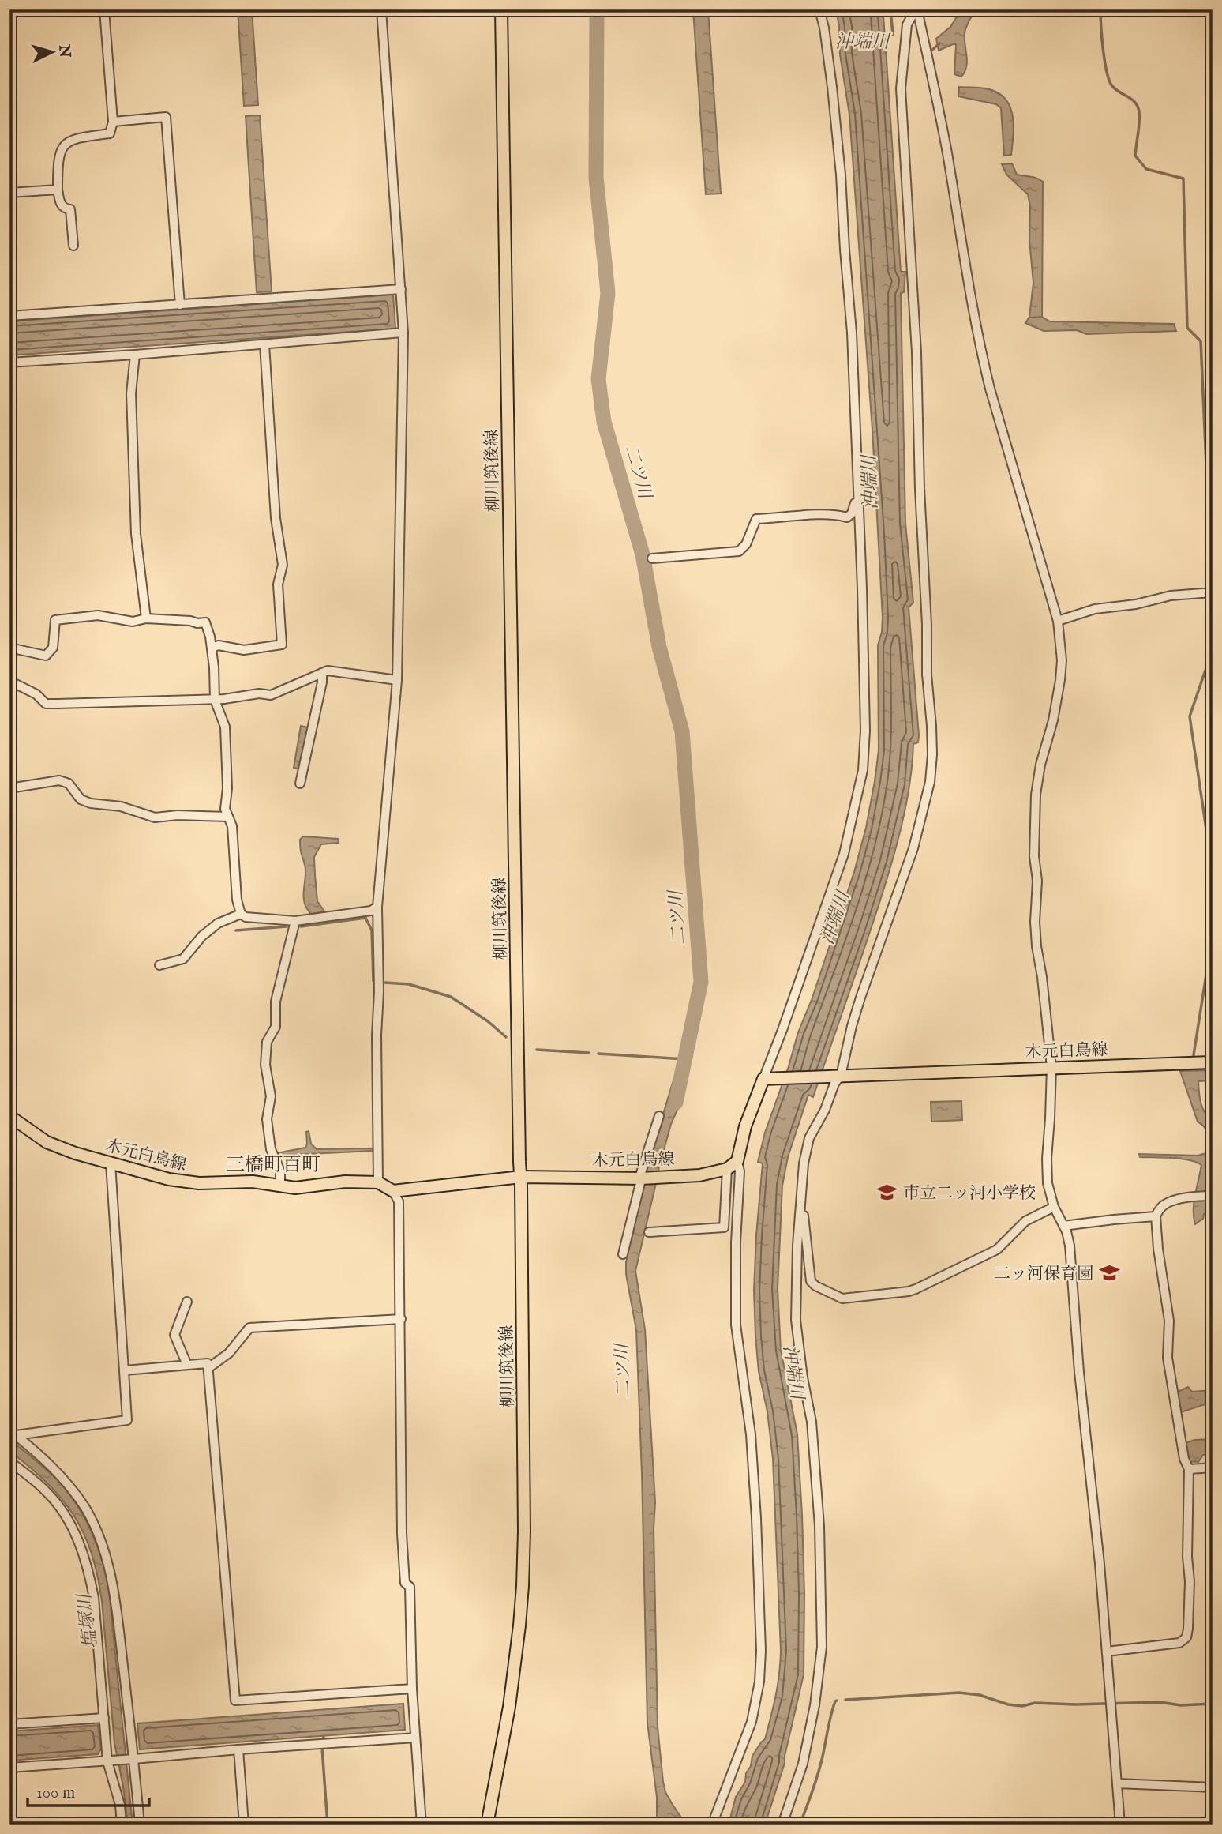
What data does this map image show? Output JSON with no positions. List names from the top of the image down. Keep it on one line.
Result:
{"streets":{"main road":["柳川筑後線","木元白鳥線"]},"crossings":[["柳川筑後線","木元白鳥線"]],"districts":["三橋町百町"],"water":["沖端川","二ツ川","塩塚川"],"places":{"school or university":["市立二ッ河小学校","二ッ河保育園"]},"scale_bar":"100 m","north":"right"}
